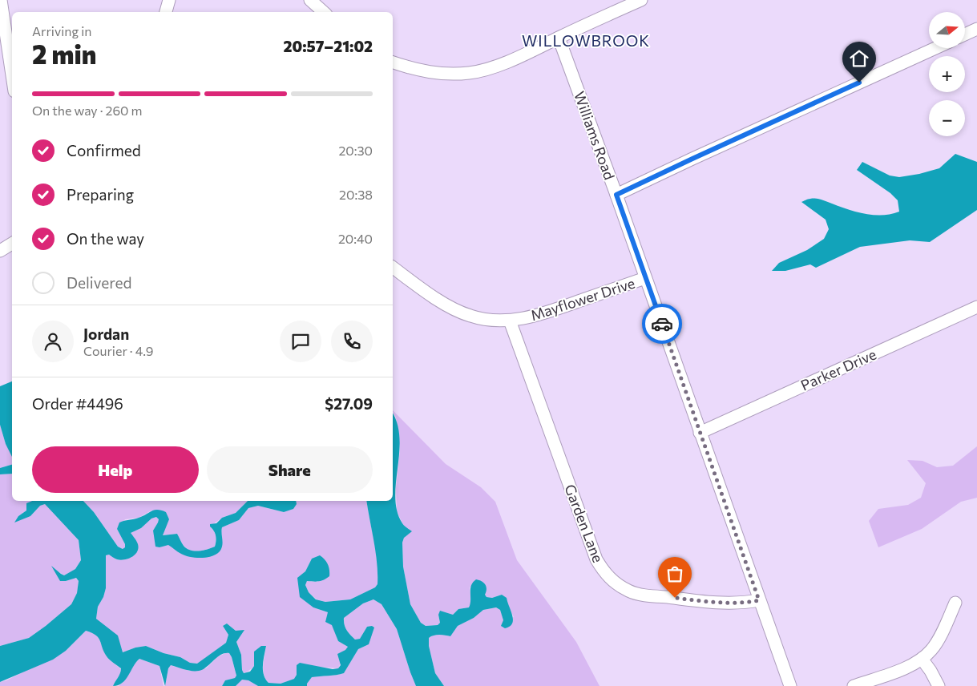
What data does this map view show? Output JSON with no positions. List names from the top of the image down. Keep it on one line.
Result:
{"streets":{"street":["Williams Road","Mayflower Drive","Parker Drive","Garden Lane"]},"crossings":[["Williams Road","Mayflower Drive"],["Williams Road","Parker Drive"],["Williams Road","Garden Lane"],["Mayflower Drive","Garden Lane"]],"districts":["WILLOWBROOK"],"north":"right","page":{"map_buttons":["+","−"],"heading":["2 min","Arriving in","20:57–21:02"],"panel":["Jordan","Courier · 4.9","Order #4496","$27.09"],"bar":"On the way · 260 m","list":[["Confirmed","20:30"],["Preparing","20:38"],["On the way","20:40"],"Delivered"],"buttons":["Help","Share"]}}
